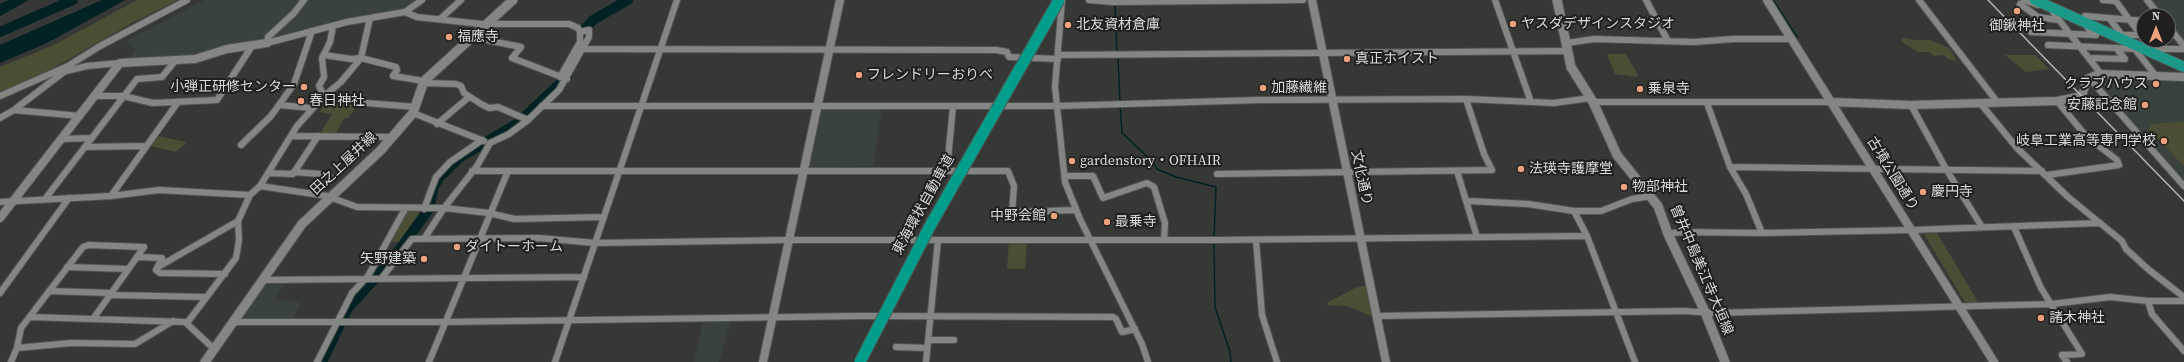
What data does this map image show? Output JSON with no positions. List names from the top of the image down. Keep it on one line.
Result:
{"streets":{"highway":["東海環状自動車道"],"main road":["田之上屋井線","曽井中島美江寺大垣線"],"street":["古墳公園通り","文化通り"]},"places":["御鍬神社","ヤスダデザインスタジオ","北友資材倉庫","福應寺","真正ホイスト","フレンドリーおりべ","クラブハウス","小弾正研修センター","加藤繊維","乗泉寺","春日神社","安藤記念館","岐阜工業高等専門学校","gardenstory・OFHAIR","法瑛寺護摩堂","物部神社","慶円寺","中野会館","最乗寺","ダイトーホーム","矢野建築","諸木神社"],"north":"top"}
